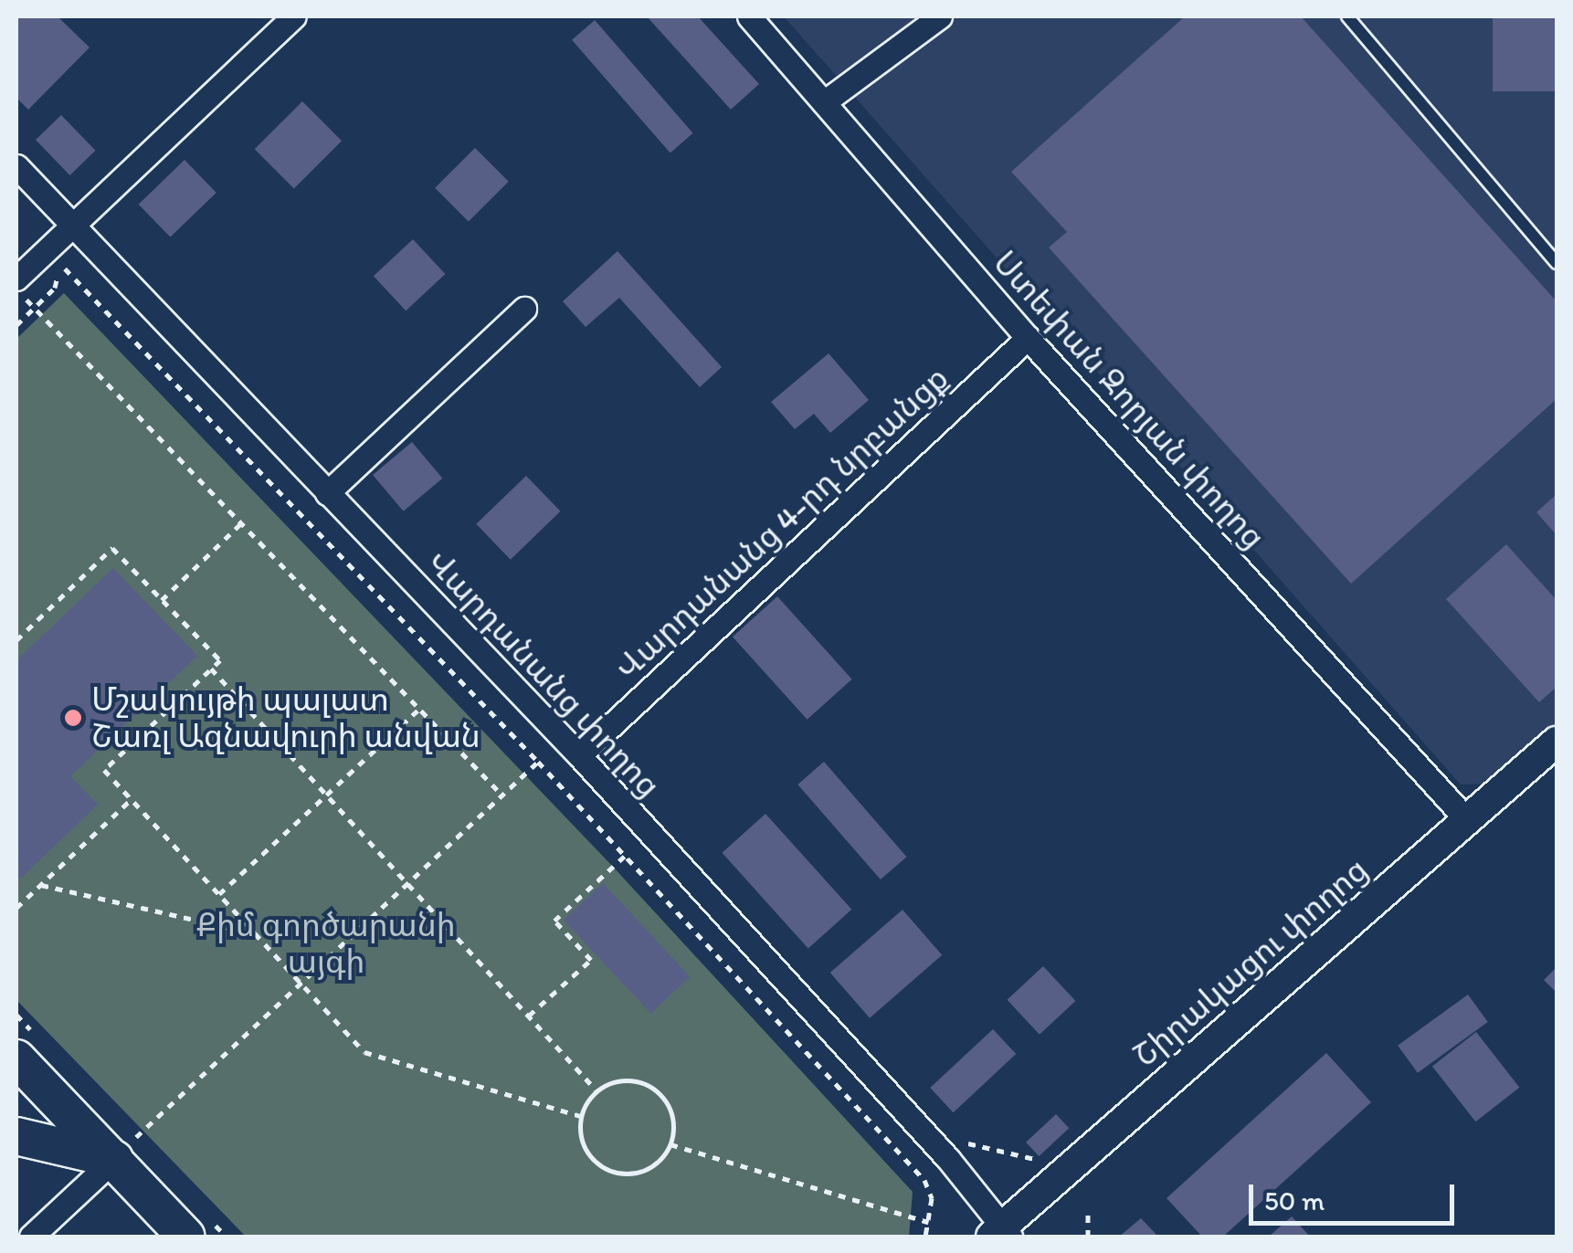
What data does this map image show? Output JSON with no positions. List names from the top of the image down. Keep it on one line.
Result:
{"streets":{"street":["Ստեփան Զորյան փողոց","Վարդանանց 4-րդ նրբանցք","Վարդանանց փողոց","Շիրակացու փողոց"]},"crossings":[["Ստեփան Զորյան փողոց","Վարդանանց 4-րդ նրբանցք"],["Ստեփան Զորյան փողոց","Շիրակացու փողոց"],["Վարդանանց 4-րդ նրբանցք","Վարդանանց փողոց"],["Վարդանանց փողոց","Շիրակացու փողոց"]],"parks":["Քիմ գործարանի այգի"],"places":["Մշակույթի պալատ Շառլ Ազնավուրի անվան"],"scale_bar":"50 m"}
